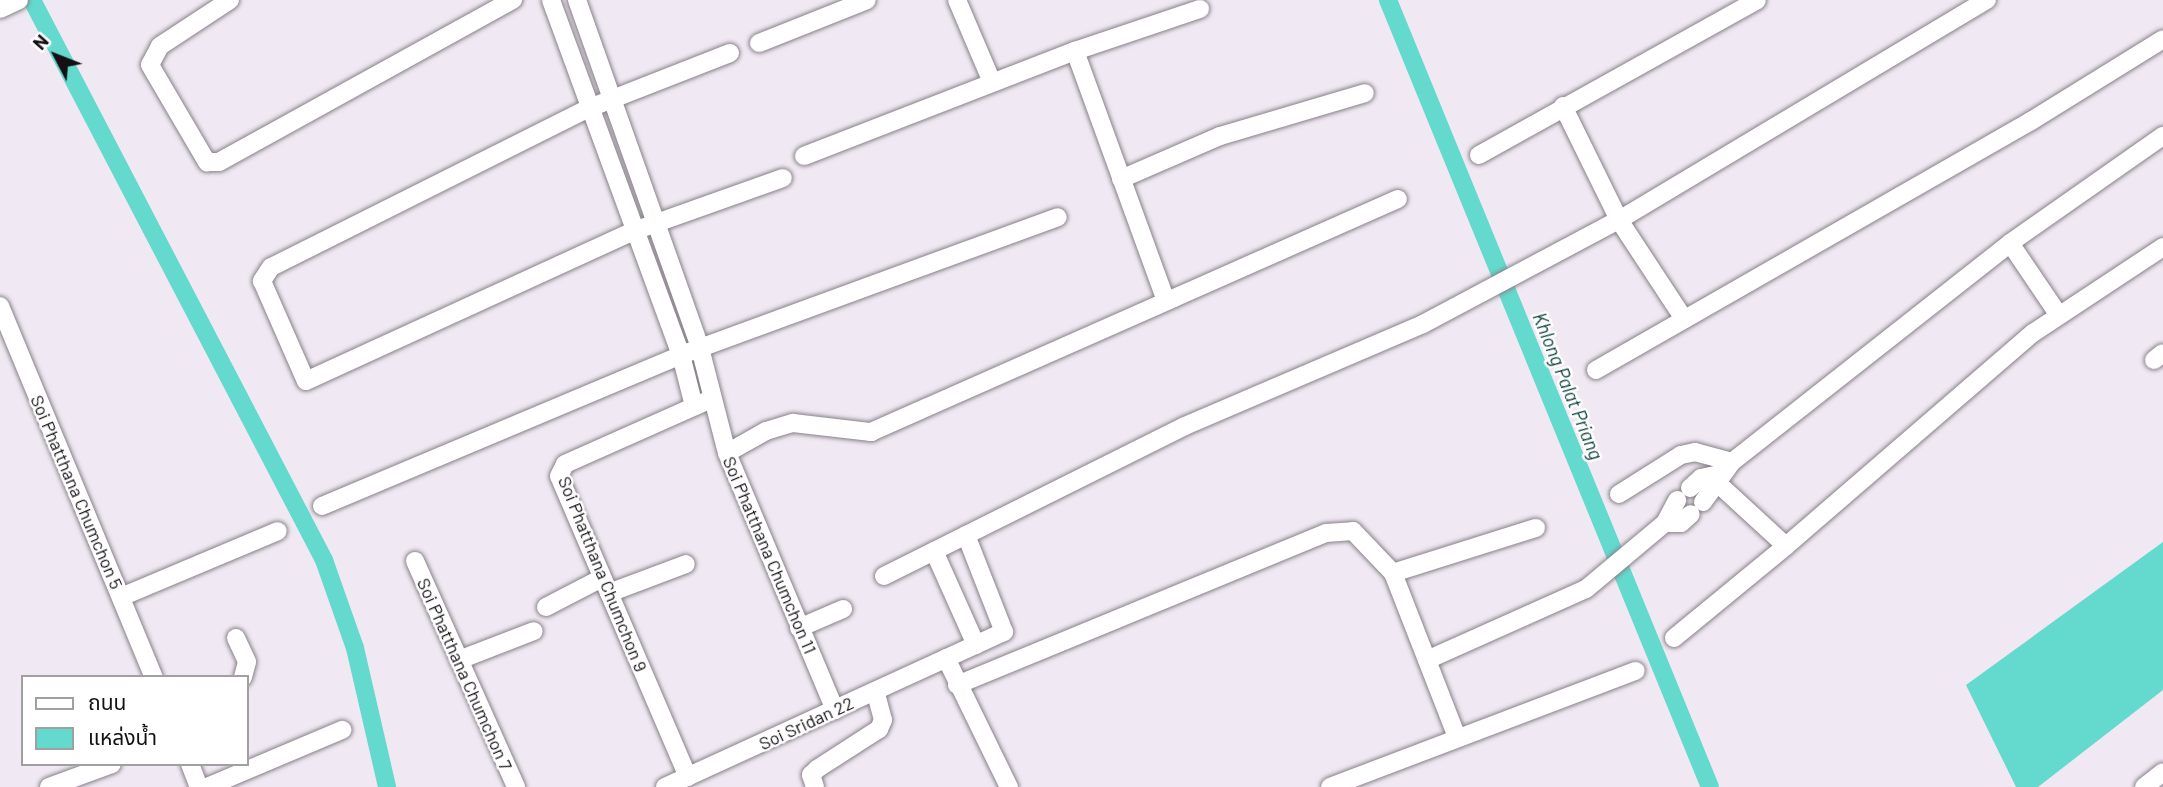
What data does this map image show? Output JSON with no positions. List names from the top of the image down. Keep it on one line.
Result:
{"streets":{"street":["Soi Phatthana Chumchon 5","Soi Phatthana Chumchon 11","Soi Phatthana Chumchon 9","Soi Phatthana Chumchon 7","Soi Sridan 22"]},"crossings":[["Soi Phatthana Chumchon 11","Soi Phatthana Chumchon 9"],["Soi Phatthana Chumchon 11","Soi Sridan 22"],["Soi Phatthana Chumchon 9","Soi Sridan 22"]],"water":["Khlong Palat Priang"],"legend":["ถนน","แหล่งน้ำ"],"north":"top left"}
